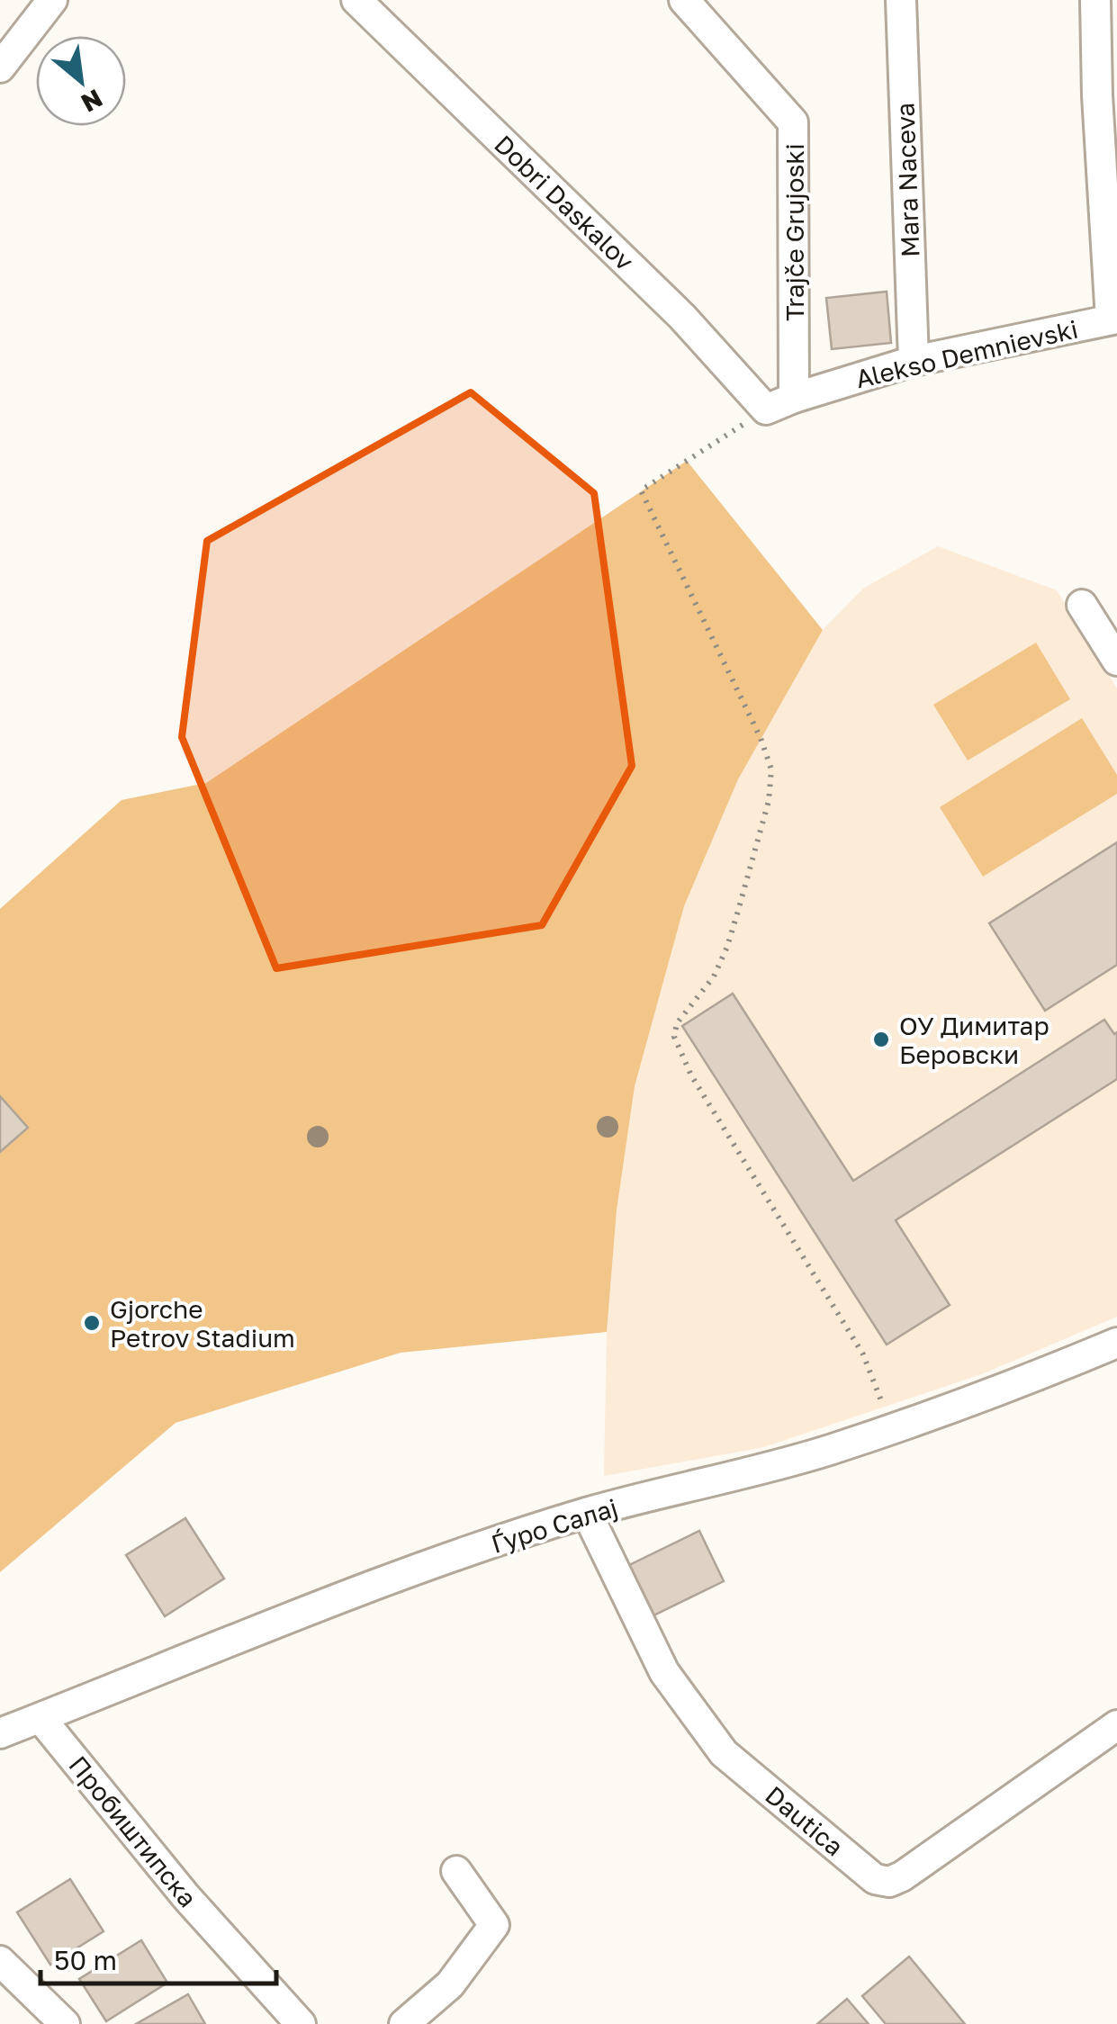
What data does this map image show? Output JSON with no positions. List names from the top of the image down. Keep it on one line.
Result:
{"streets":{"street":["Mara Naceva","Dobri Daskalov","Trajče Grujoski","Alekso Demnievski","Ѓуро Салај","Dautica","Пробиштипска"]},"crossings":[["Mara Naceva","Alekso Demnievski"],["Dobri Daskalov","Alekso Demnievski"],["Trajče Grujoski","Alekso Demnievski"],["Ѓуро Салај","Dautica"],["Ѓуро Салај","Пробиштипска"]],"places":["ОУ Димитар Беровски","Gjorche Petrov Stadium"],"scale_bar":"50 m","north":"bottom right"}
